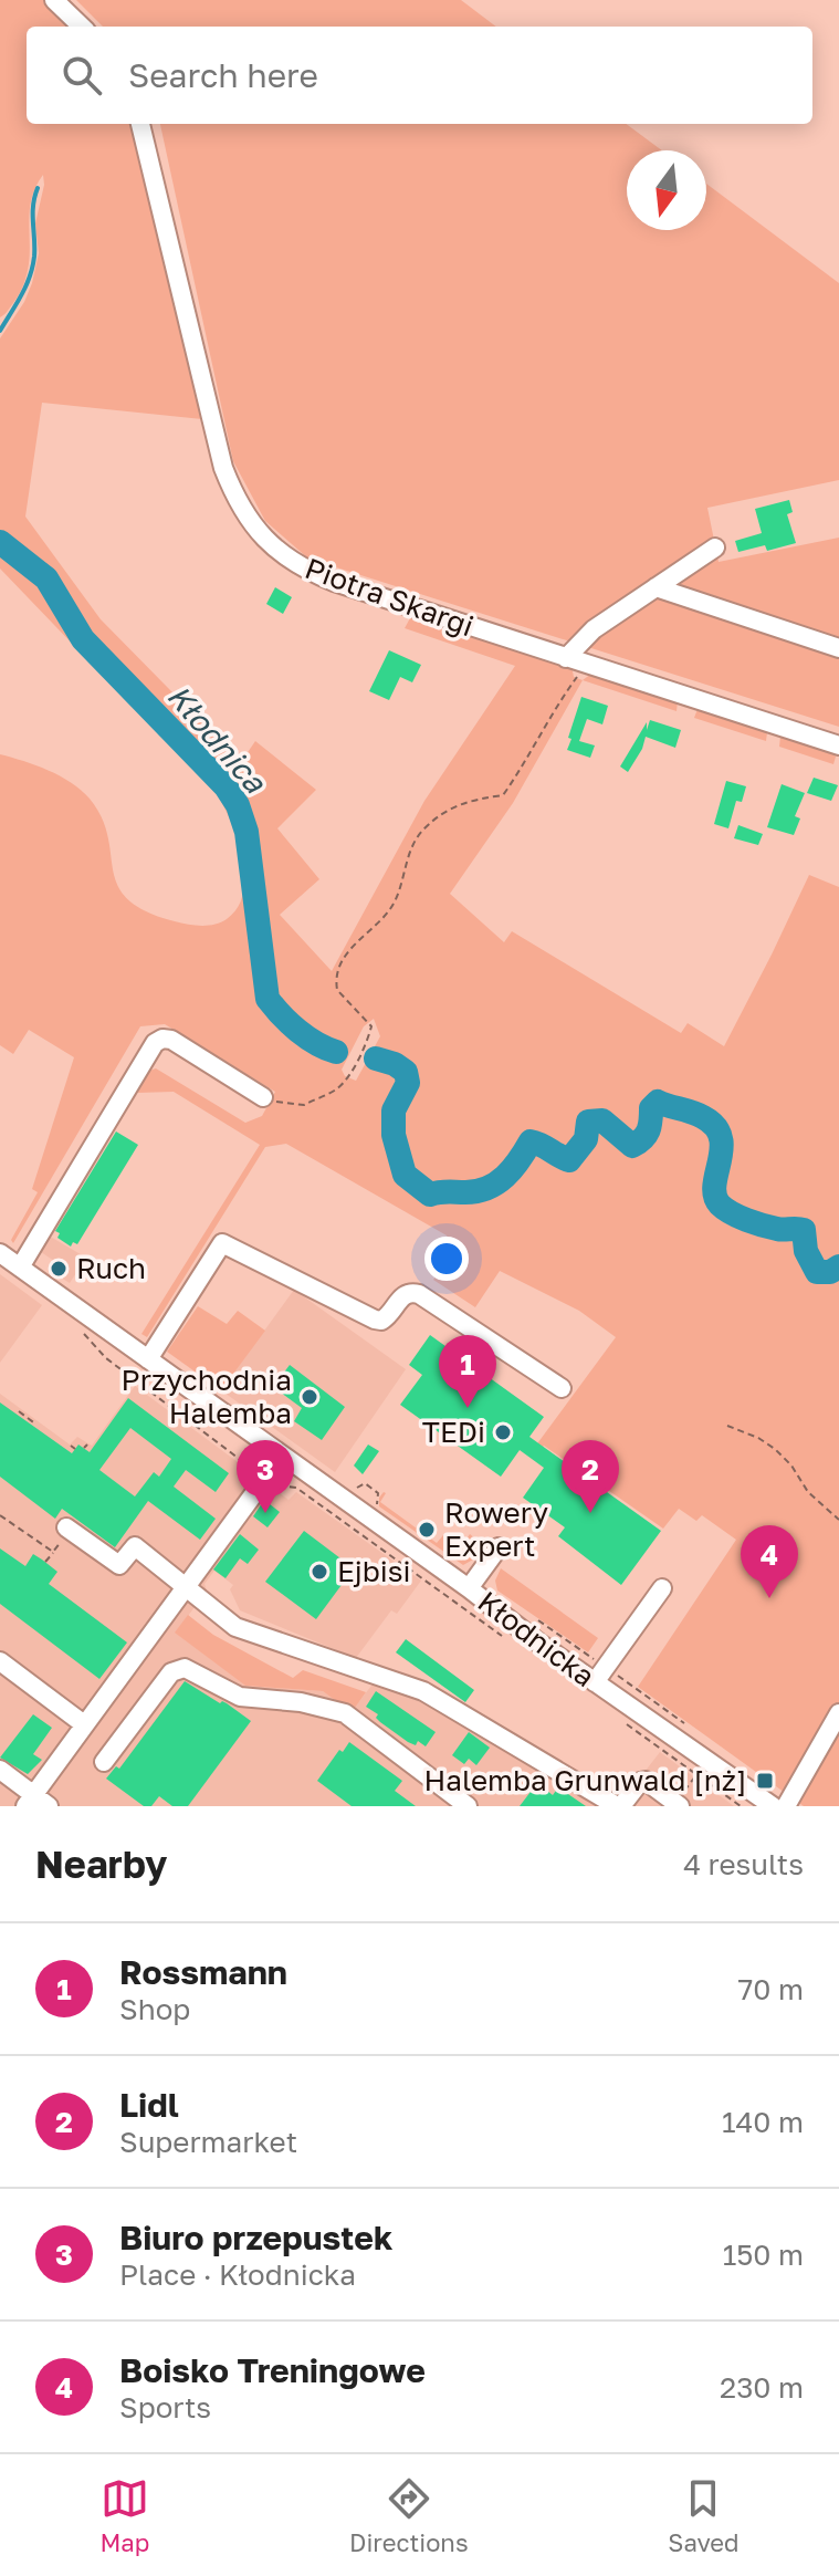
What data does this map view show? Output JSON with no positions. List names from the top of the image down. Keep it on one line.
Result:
{"streets":{"street":["Piotra Skargi","Kłodnicka"]},"water":["Kłodnica"],"places":{"other":["Ruch","Przychodnia Halemba","TEDi","Rowery Expert","Ejbisi"],"transit":["Halemba Grunwald [nż]"]},"north":"bottom","page":{"search":"Search here","pins":["1","2","3","4"],"heading":["Nearby","4 results"],"list":[{"mark":"1","name":"Rossmann","note":"Shop","value":"70 m"},{"mark":"2","name":"Lidl","note":"Supermarket","value":"140 m"},{"mark":"3","name":"Biuro przepustek","note":"Place · Kłodnicka","value":"150 m"},{"mark":"4","name":"Boisko Treningowe","note":"Sports","value":"230 m"}],"nav":["Map","Directions","Saved"]}}
